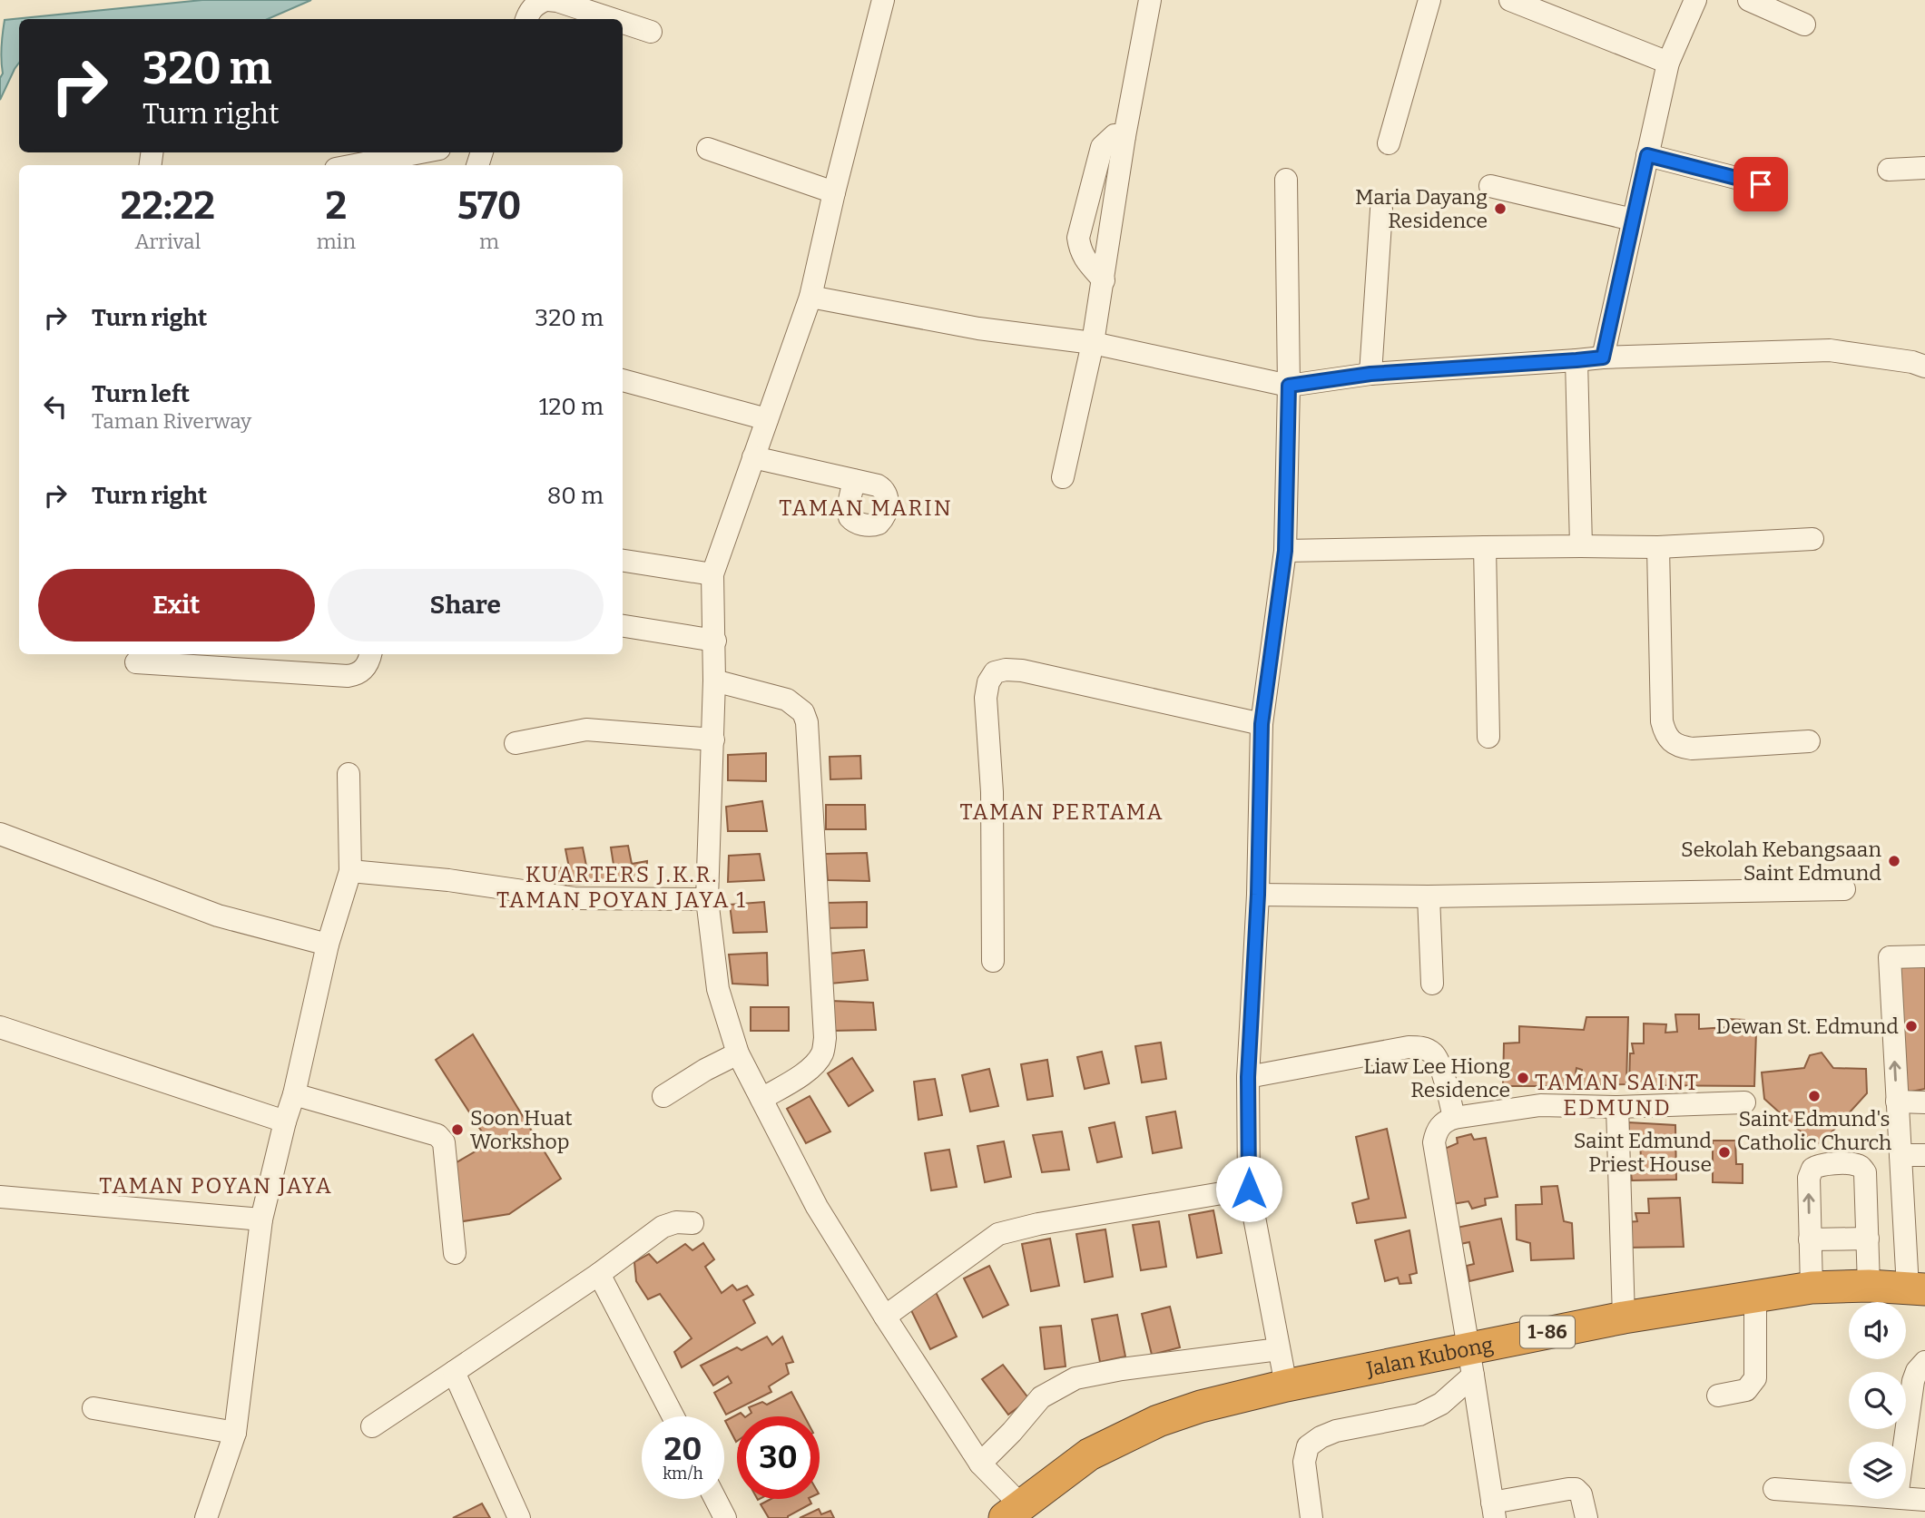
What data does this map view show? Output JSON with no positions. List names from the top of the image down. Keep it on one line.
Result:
{"streets":{"highway":["1-86","Jalan Kubong"]},"districts":["TAMAN MARIN","TAMAN PERTAMA","KUARTERS J.K.R. TAMAN POYAN JAYA 1","TAMAN SAINT EDMUND","TAMAN POYAN JAYA"],"places":["Maria Dayang Residence","Sekolah Kebangsaan Saint Edmund","Dewan St. Edmund","Liaw Lee Hiong Residence","Saint Edmund's Catholic Church","Soon Huat Workshop","Saint Edmund Priest House"],"page":{"turn":["320 m","Turn right"],"eta":["22:22","Arrival","2","min","570","m"],"list":[{"name":"Turn right","value":"320 m"},{"name":"Turn left","note":"Taman Riverway","value":"120 m"},{"name":"Turn right","value":"80 m"}],"buttons":["Exit","Share"],"speed":"20 km/h","limit":"30"}}
